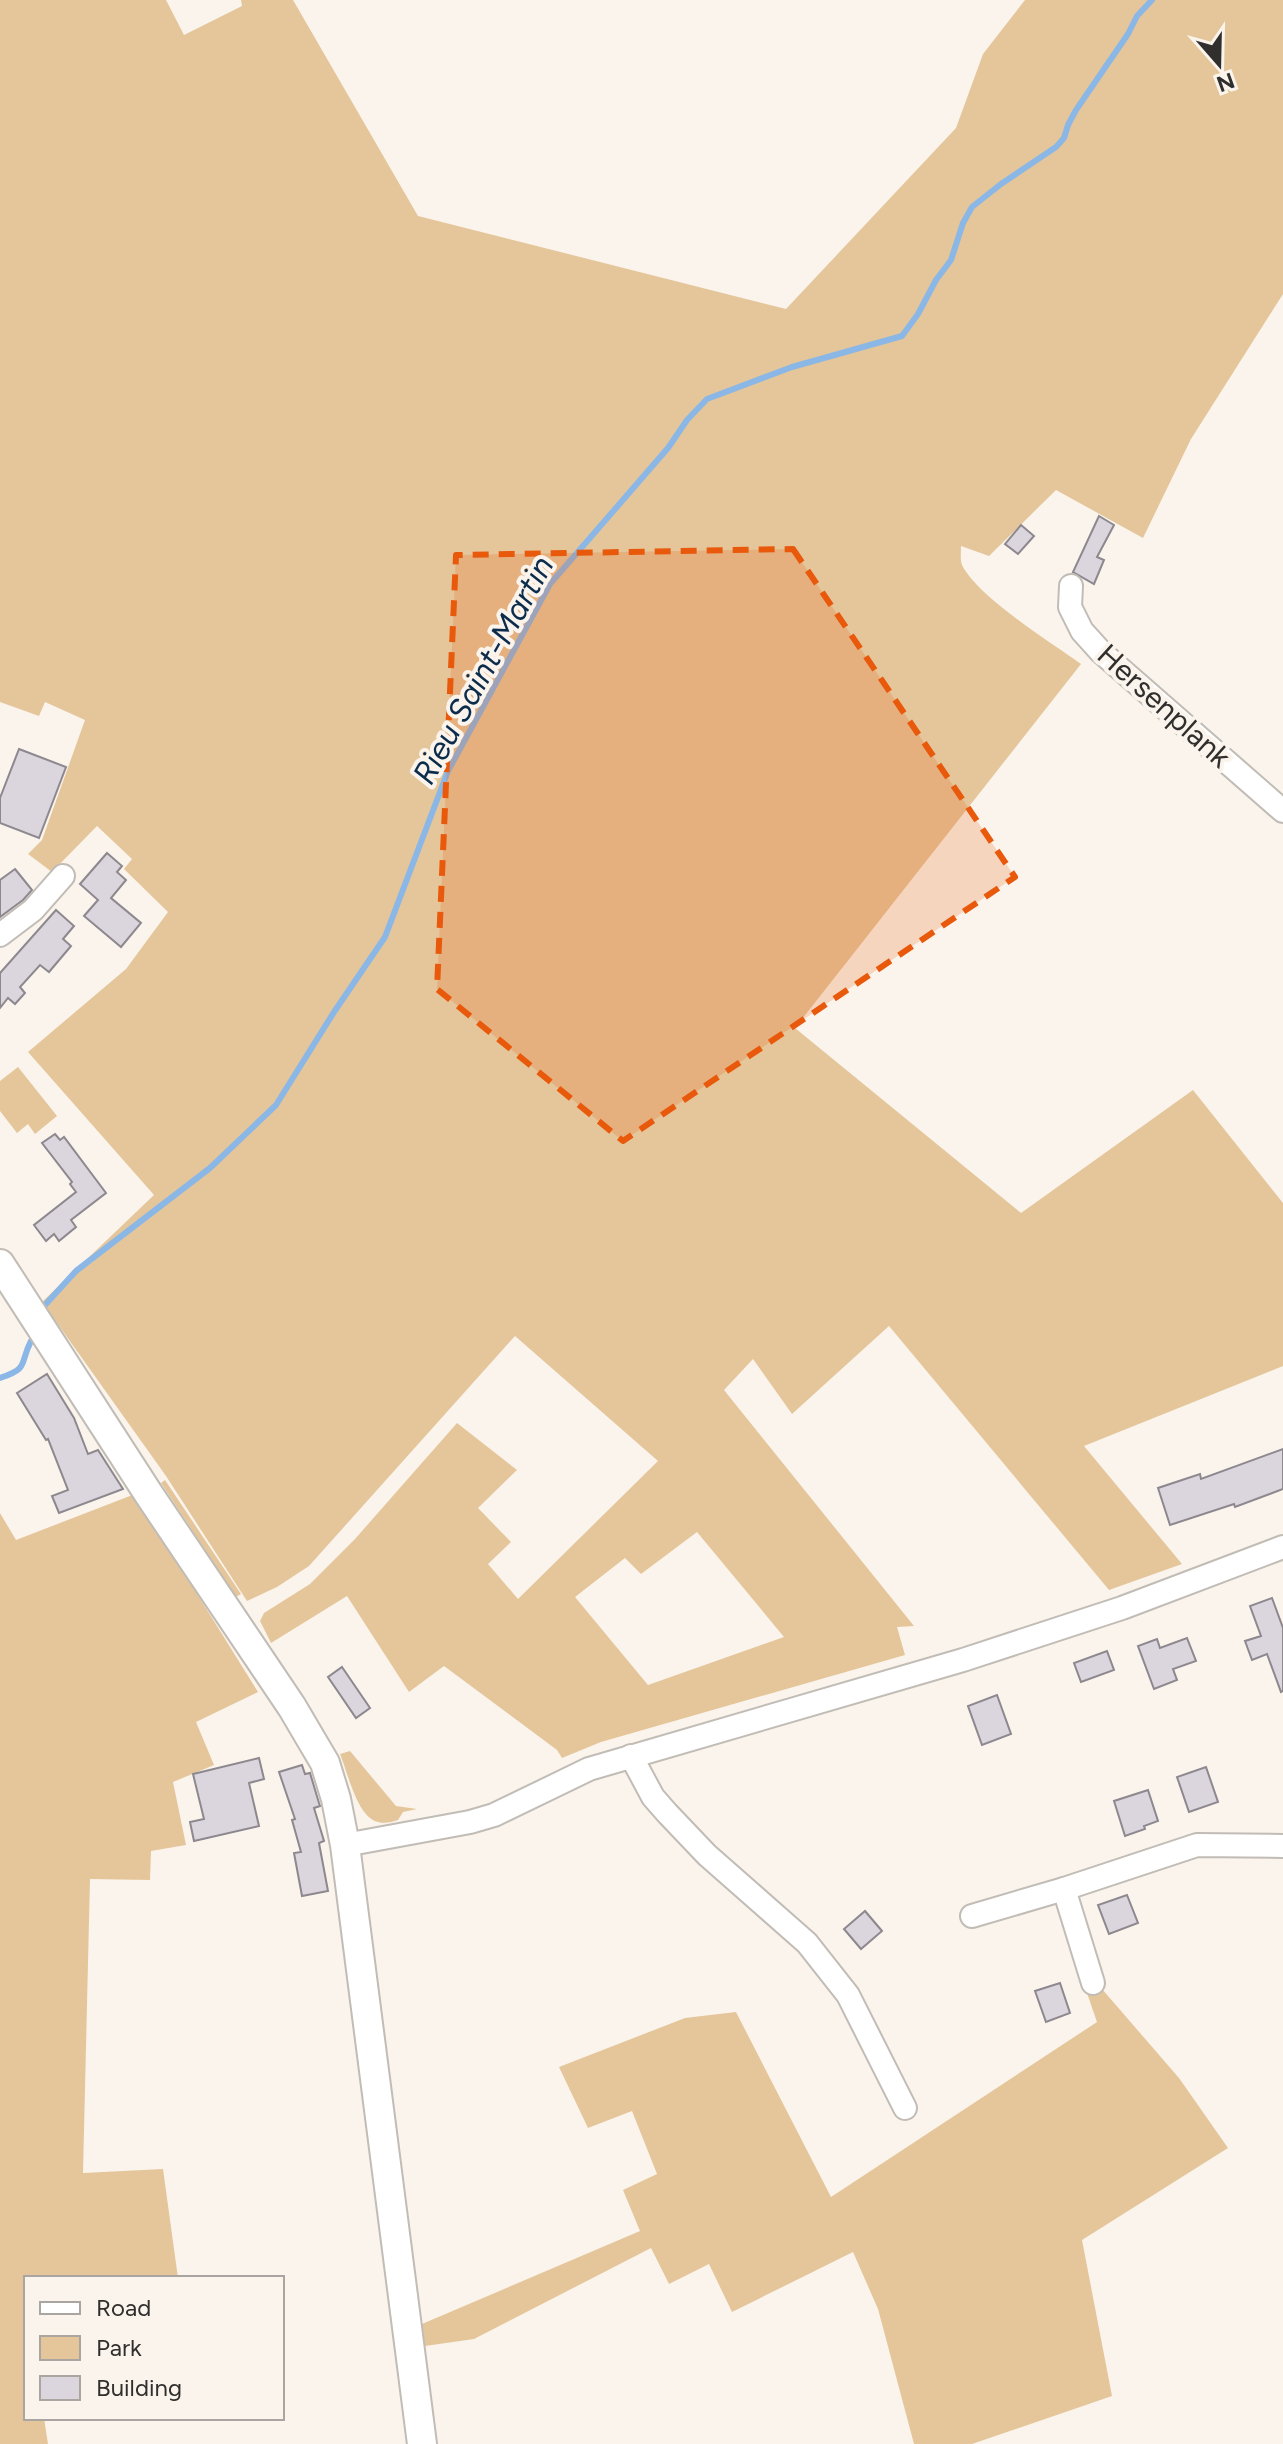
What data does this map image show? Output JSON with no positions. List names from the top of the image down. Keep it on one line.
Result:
{"streets":{"street":["Hersenplank"]},"water":["Rieu Saint-Martin"],"legend":["Road","Park","Building"],"north":"bottom"}
